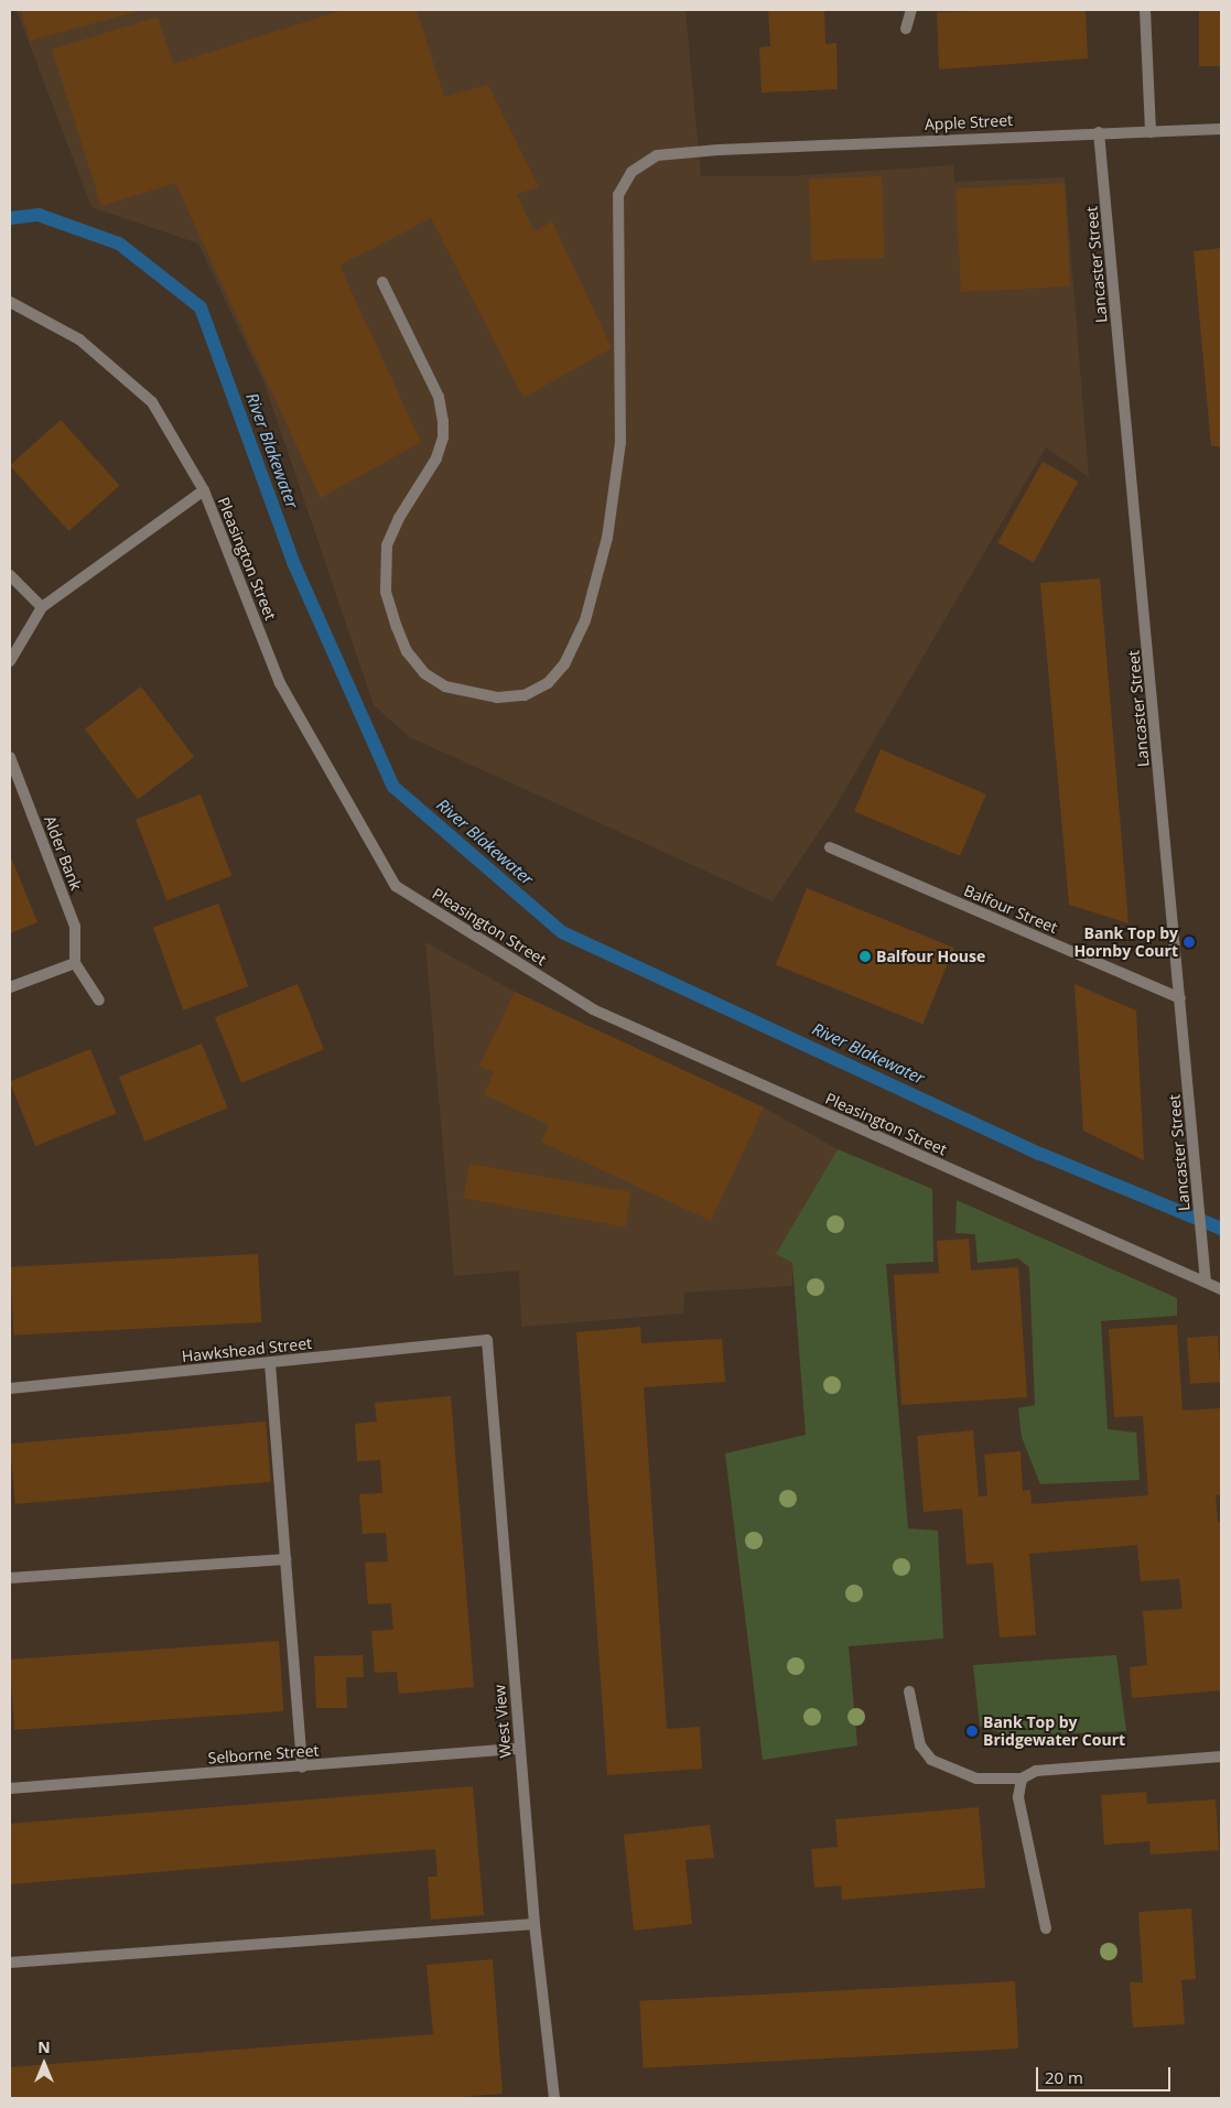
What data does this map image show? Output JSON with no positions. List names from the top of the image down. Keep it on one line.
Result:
{"streets":{"street":["Apple Street","Lancaster Street","Pleasington Street","Alder Bank","Balfour Street","Hawkshead Street","West View","Selborne Street"]},"crossings":[["Apple Street","Lancaster Street"],["Lancaster Street","Pleasington Street"],["Lancaster Street","Balfour Street"],["Hawkshead Street","West View"],["West View","Selborne Street"]],"water":["River Blakewater"],"places":["Bank Top by Hornby Court","Balfour House","Bank Top by Bridgewater Court"],"scale_bar":"20 m","north":"top"}
